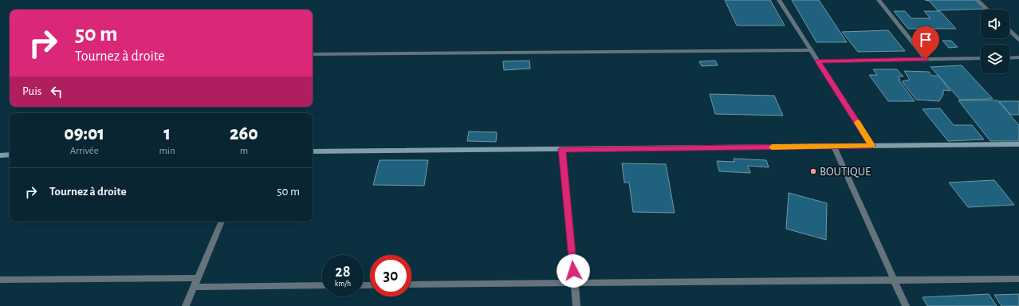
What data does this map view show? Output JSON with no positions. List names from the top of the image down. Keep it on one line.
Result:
{"places":["BOUTIQUE"],"page":{"turn":["50 m","Tournez à droite"],"then":"Puis","eta":["09:01","Arrivée","1","min","260","m"],"list":[{"name":"Tournez à droite","value":"50 m"}],"speed":"28 km/h","limit":"30"}}
